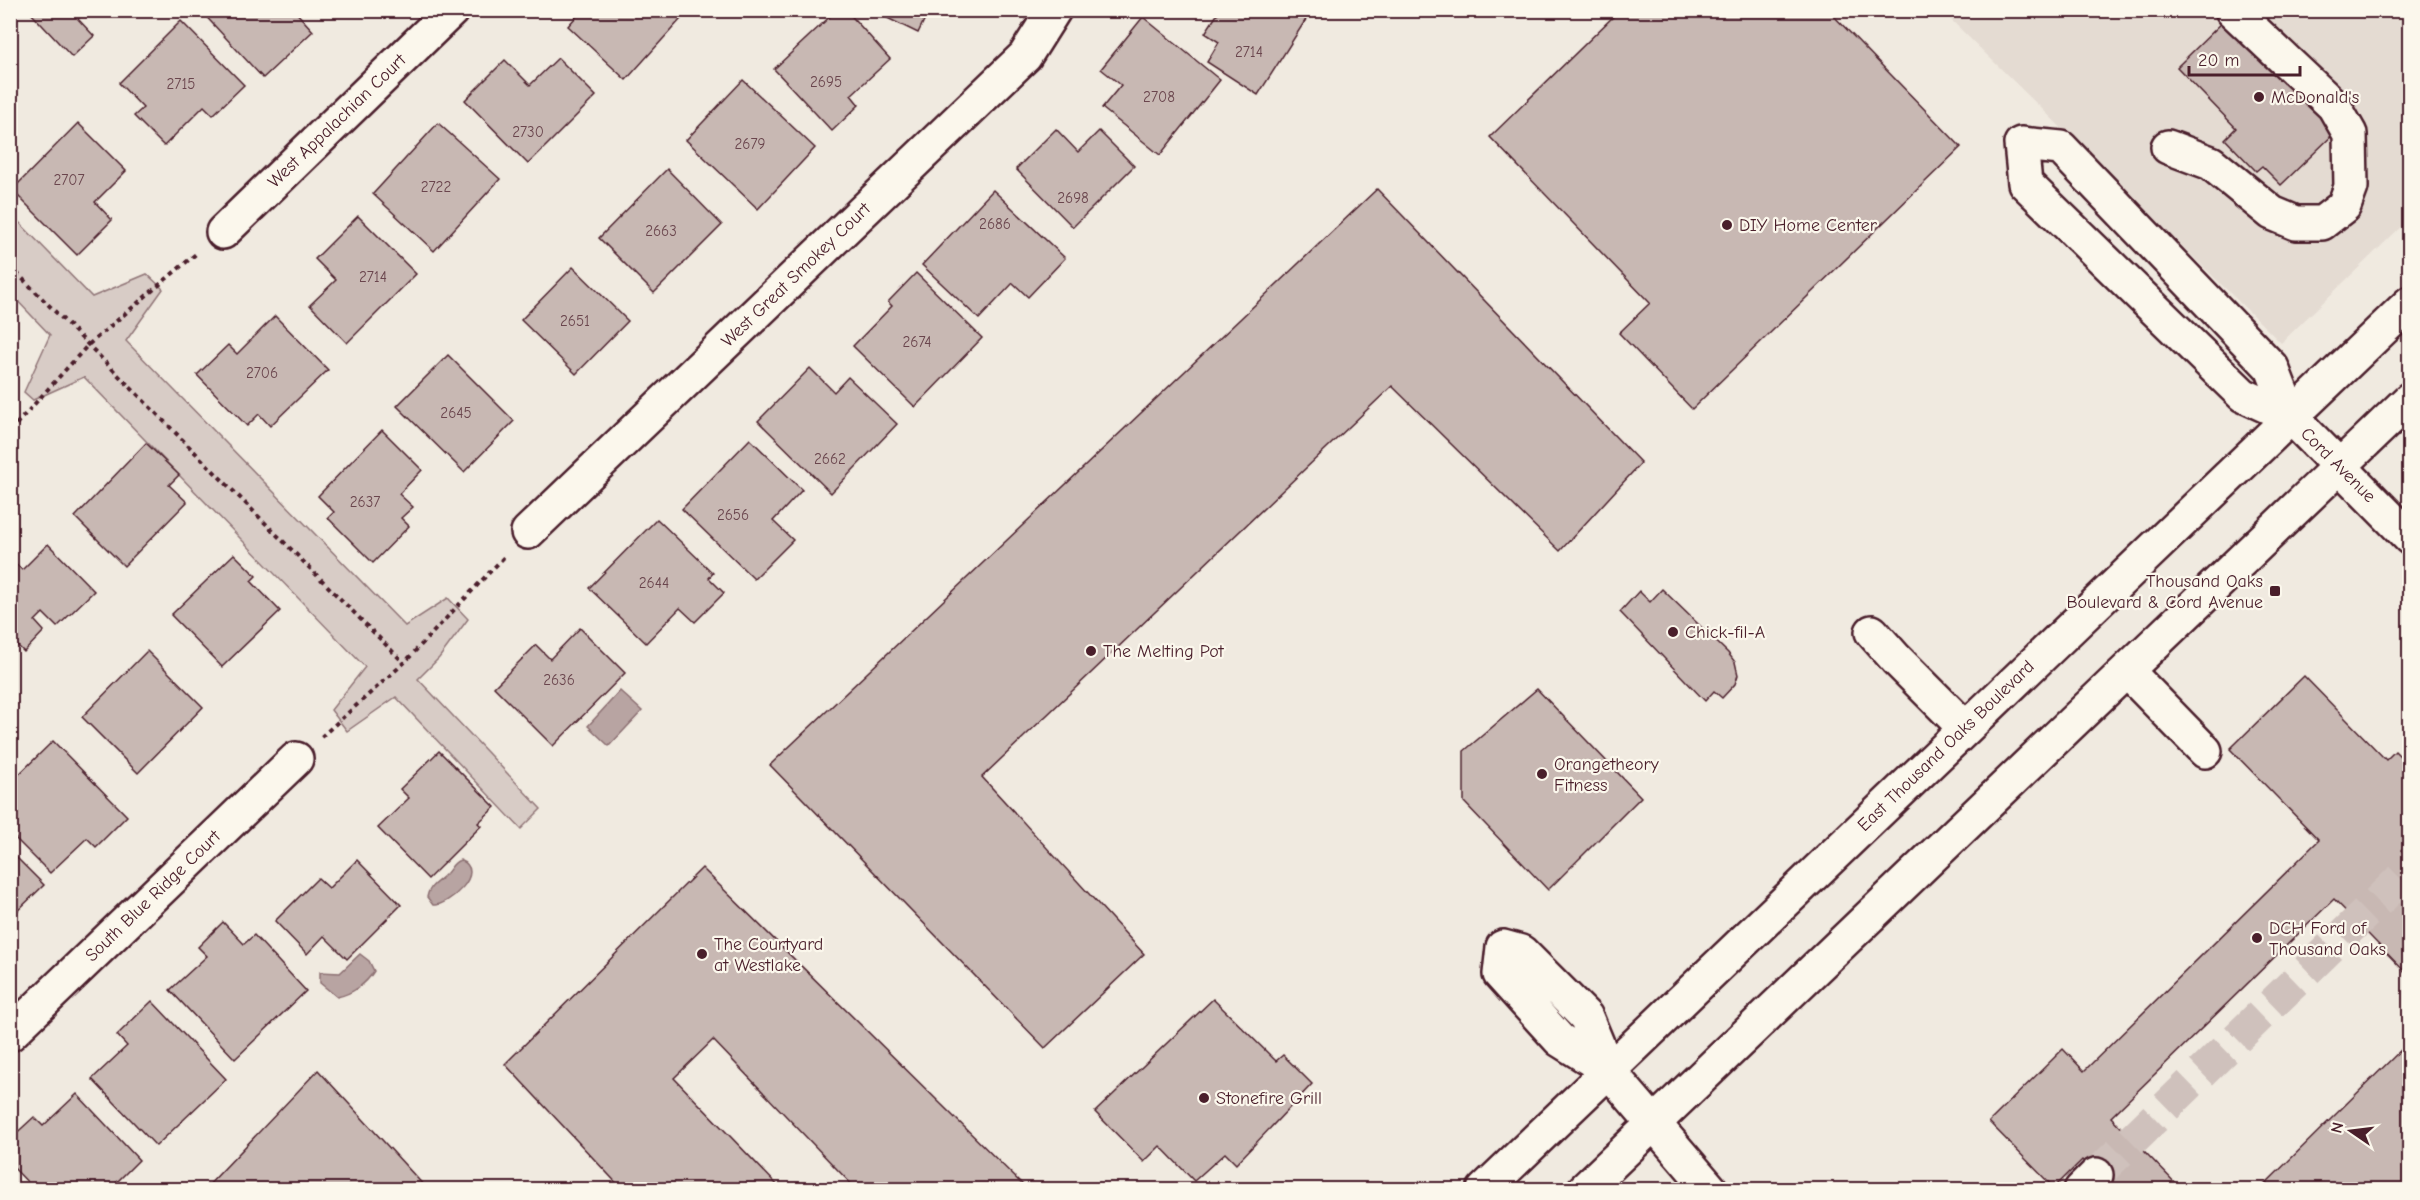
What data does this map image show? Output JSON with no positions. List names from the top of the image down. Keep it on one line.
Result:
{"streets":{"main road":["West Appalachian Court","West Great Smokey Court","Cord Avenue","East Thousand Oaks Boulevard","South Blue Ridge Court"]},"crossings":[["Cord Avenue","East Thousand Oaks Boulevard"]],"places":{"other":["McDonald's","DIY Home Center","Chick-fil-A","The Melting Pot","Orangetheory Fitness","DCH Ford of Thousand Oaks","The Courtyard at Westlake","Stonefire Grill"],"transit":["Thousand Oaks Boulevard & Cord Avenue"]},"house_numbers":["2714","2695","2715","2708","2730","2679","2707","2722","2698","2686","2663","2714","2651","2674","2706","2645","2662","2637","2656","2644","2636"],"scale_bar":"20 m","north":"left"}
